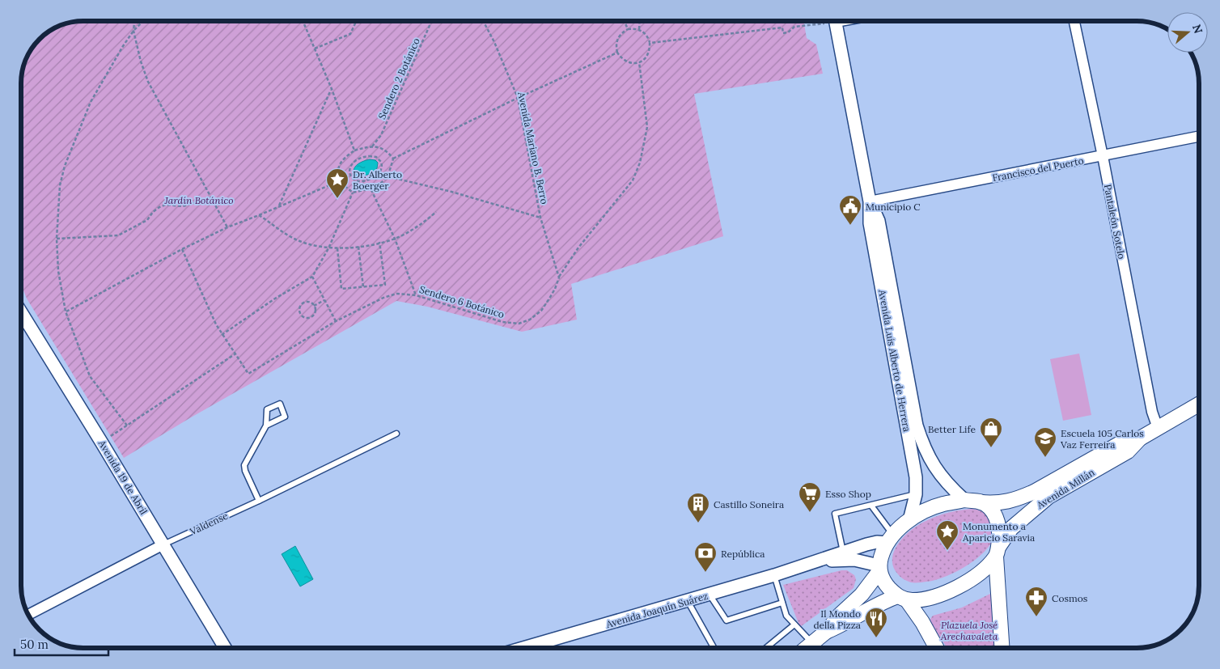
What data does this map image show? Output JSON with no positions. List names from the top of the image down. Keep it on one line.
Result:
{"streets":{"main road":["Avenida Millán"],"street":["Francisco del Puerto","Pantaleón Sotelo","Avenida Luis Alberto de Herrera","Avenida 19 de Abril","Valdense","Avenida Joaquín Suárez"],"path":["Sendero 2 Botánico","Avenida Mariano B. Berro","Sendero 6 Botánico"]},"crossings":[["Avenida Mariano B. Berro","Sendero 6 Botánico"],["Francisco del Puerto","Pantaleón Sotelo"],["Francisco del Puerto","Avenida Luis Alberto de Herrera"],["Pantaleón Sotelo","Avenida Millán"],["Avenida Luis Alberto de Herrera","Avenida Millán"],["Avenida Luis Alberto de Herrera","Avenida Joaquín Suárez"],["Avenida 19 de Abril","Valdense"],["Avenida Millán","Avenida Joaquín Suárez"]],"parks":["Jardín Botánico","Plazuela José Arechavaleta"],"places":{"place":["Dr. Alberto Boerger","Monumento a Aparicio Saravia"],"public building":["Municipio C"],"shop":["Better Life"],"school or university":["Escuela 105 Carlos Vaz Ferreira"],"supermarket":["Esso Shop"],"building":["Castillo Soneira"],"bank":["República"],"pharmacy":["Cosmos"],"restaurant":["Il Mondo della Pizza"]},"scale_bar":"50 m","north":"right"}
